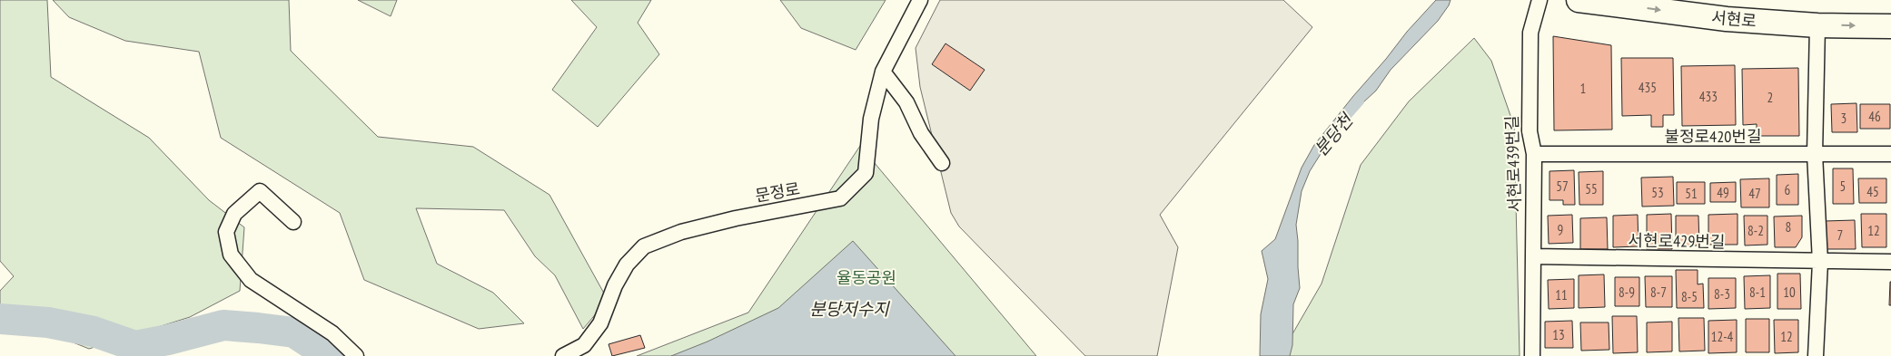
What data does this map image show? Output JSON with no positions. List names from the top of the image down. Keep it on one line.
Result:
{"streets":{"main road":["서현로"],"street":["불정로420번길","서현로439번길","문정로","서현로429번길"]},"crossings":[["불정로420번길","서현로439번길"],["서현로439번길","서현로429번길"]],"one_way":["서현로"],"water":["분당천","분당저수지"],"parks":["율동공원"],"house_numbers":["435","1","433","2","46","3","57","5","55","6","45","53","49","51","47","8","9","8-2","12","7","8-9","8-7","8-1","10","8-3","11","8-5","13","12-4","12"]}
